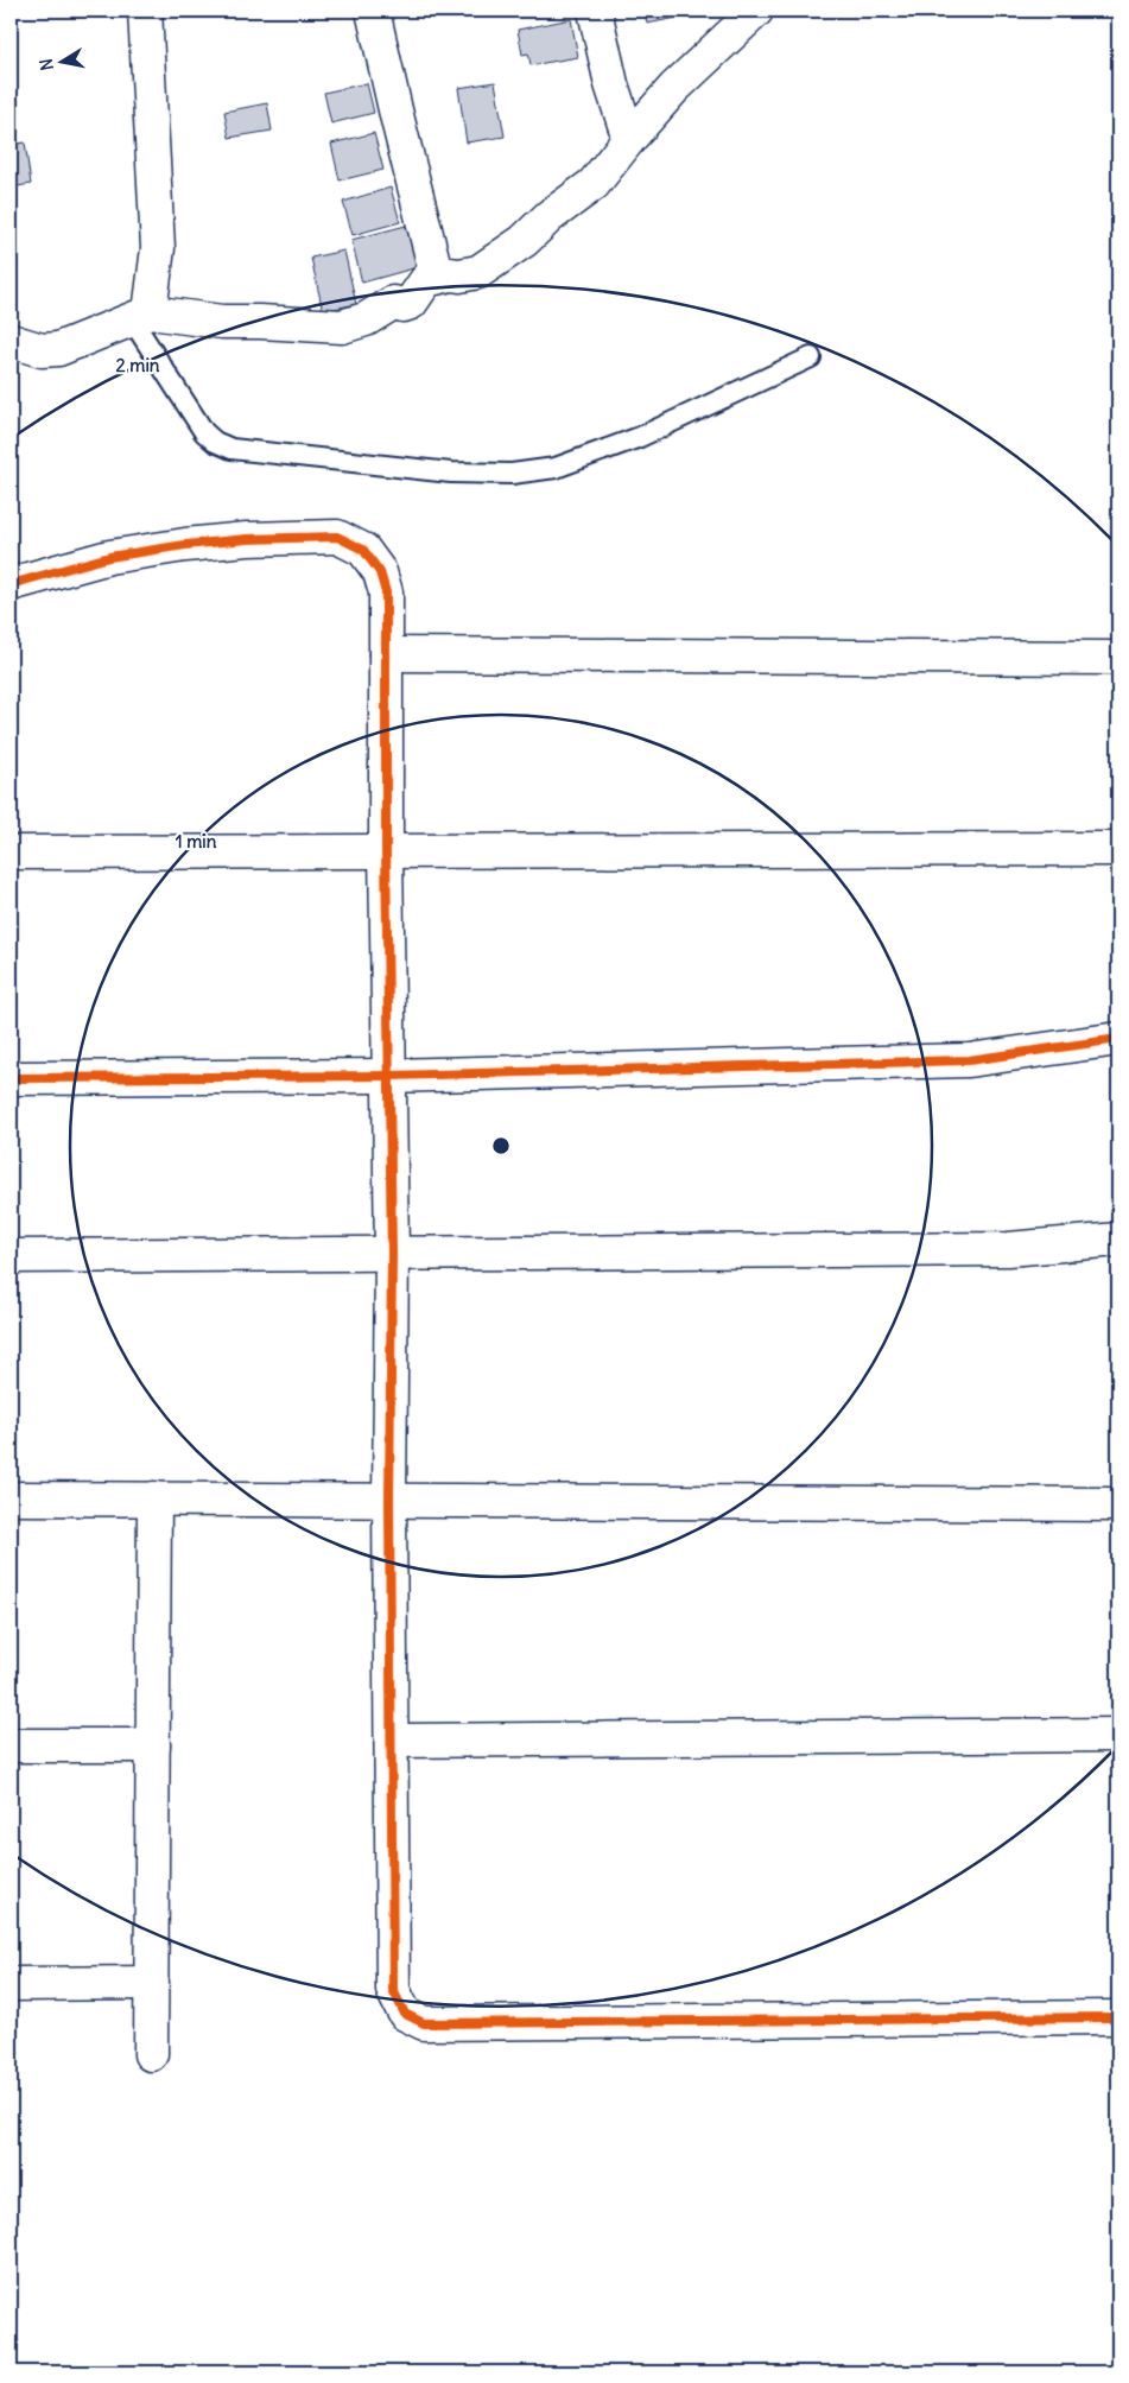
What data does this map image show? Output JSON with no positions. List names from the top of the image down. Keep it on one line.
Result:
{"north":"left","rings":["2 min","1 min"]}
